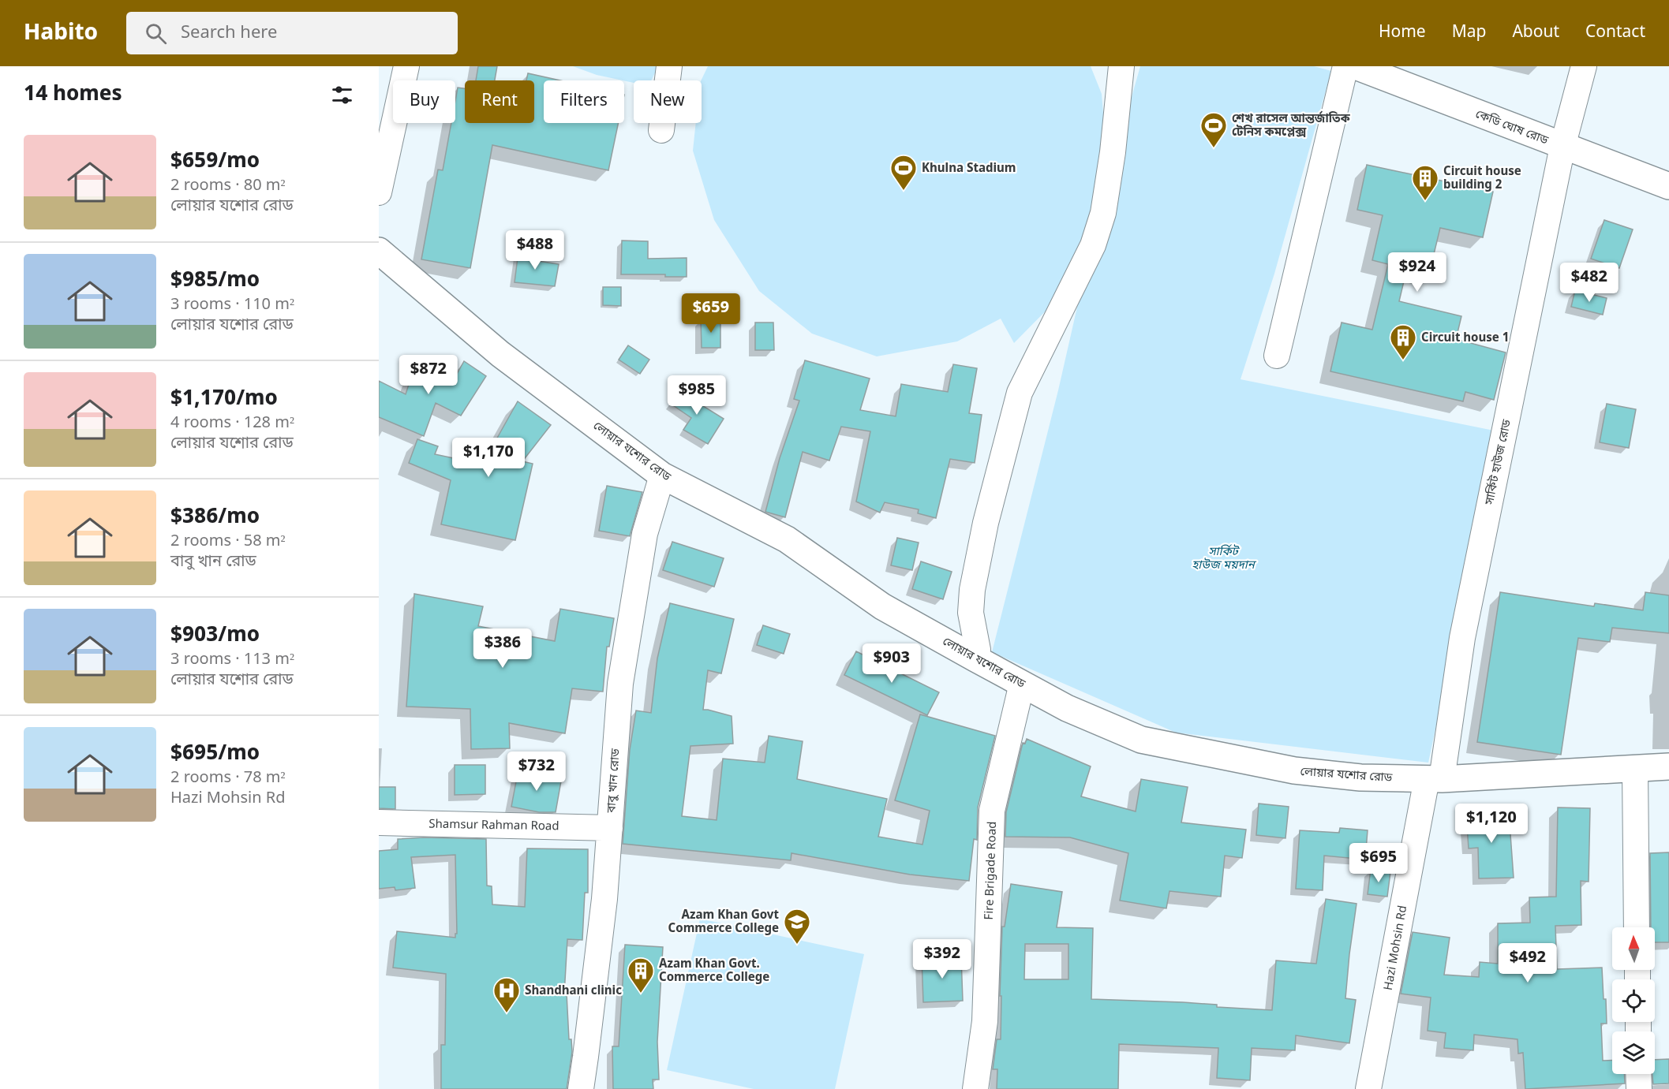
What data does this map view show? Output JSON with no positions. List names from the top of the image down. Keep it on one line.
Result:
{"streets":{"main road":["কেডি ঘোষ রোড","লোয়ার যশোর রোড"],"street":["সার্কিট হাউজ রোড","বাবু খান রোড","Shamsur Rahman Road","Fire Brigade Road","Hazi Mohsin Rd"]},"crossings":[["কেডি ঘোষ রোড","সার্কিট হাউজ রোড"],["লোয়ার যশোর রোড","সার্কিট হাউজ রোড"],["লোয়ার যশোর রোড","বাবু খান রোড"],["লোয়ার যশোর রোড","Fire Brigade Road"],["লোয়ার যশোর রোড","Hazi Mohsin Rd"],["সার্কিট হাউজ রোড","Hazi Mohsin Rd"],["বাবু খান রোড","Shamsur Rahman Road"]],"parks":["সার্কিট হাউজ ময়দান"],"places":{"sports":["শেখ রাসেল আন্তর্জাতিক টেনিস কমপ্লেক্স","Khulna Stadium"],"building":["Circuit house building 2","Circuit house 1","Azam Khan Govt. Commerce College"],"school or university":["Azam Khan Govt Commerce College"],"hospital":["Shandhani clinic"]},"north":"top","page":{"header":"Habito","search":"Search here","nav":["Home","Map","About","Contact"],"heading":"14 homes","chip":["Buy","Rent","Filters","New"],"list":[{"name":"$659/mo","note":"2 rooms · 80 m² · লোয়ার যশোর রোড"},{"name":"$985/mo","note":"3 rooms · 110 m² · লোয়ার যশোর রোড"},{"name":"$1,170/mo","note":"4 rooms · 128 m² · লোয়ার যশোর রোড"},{"name":"$386/mo","note":"2 rooms · 58 m² · বাবু খান রোড"},{"name":"$903/mo","note":"3 rooms · 113 m² · লোয়ার যশোর রোড"},{"name":"$695/mo","note":"2 rooms · 78 m² · Hazi Mohsin Rd"}],"price":["$488","$924","$482","$659","$872","$985","$1,170","$386","$903","$732","$1,120","$695","$392","$492"]}}
